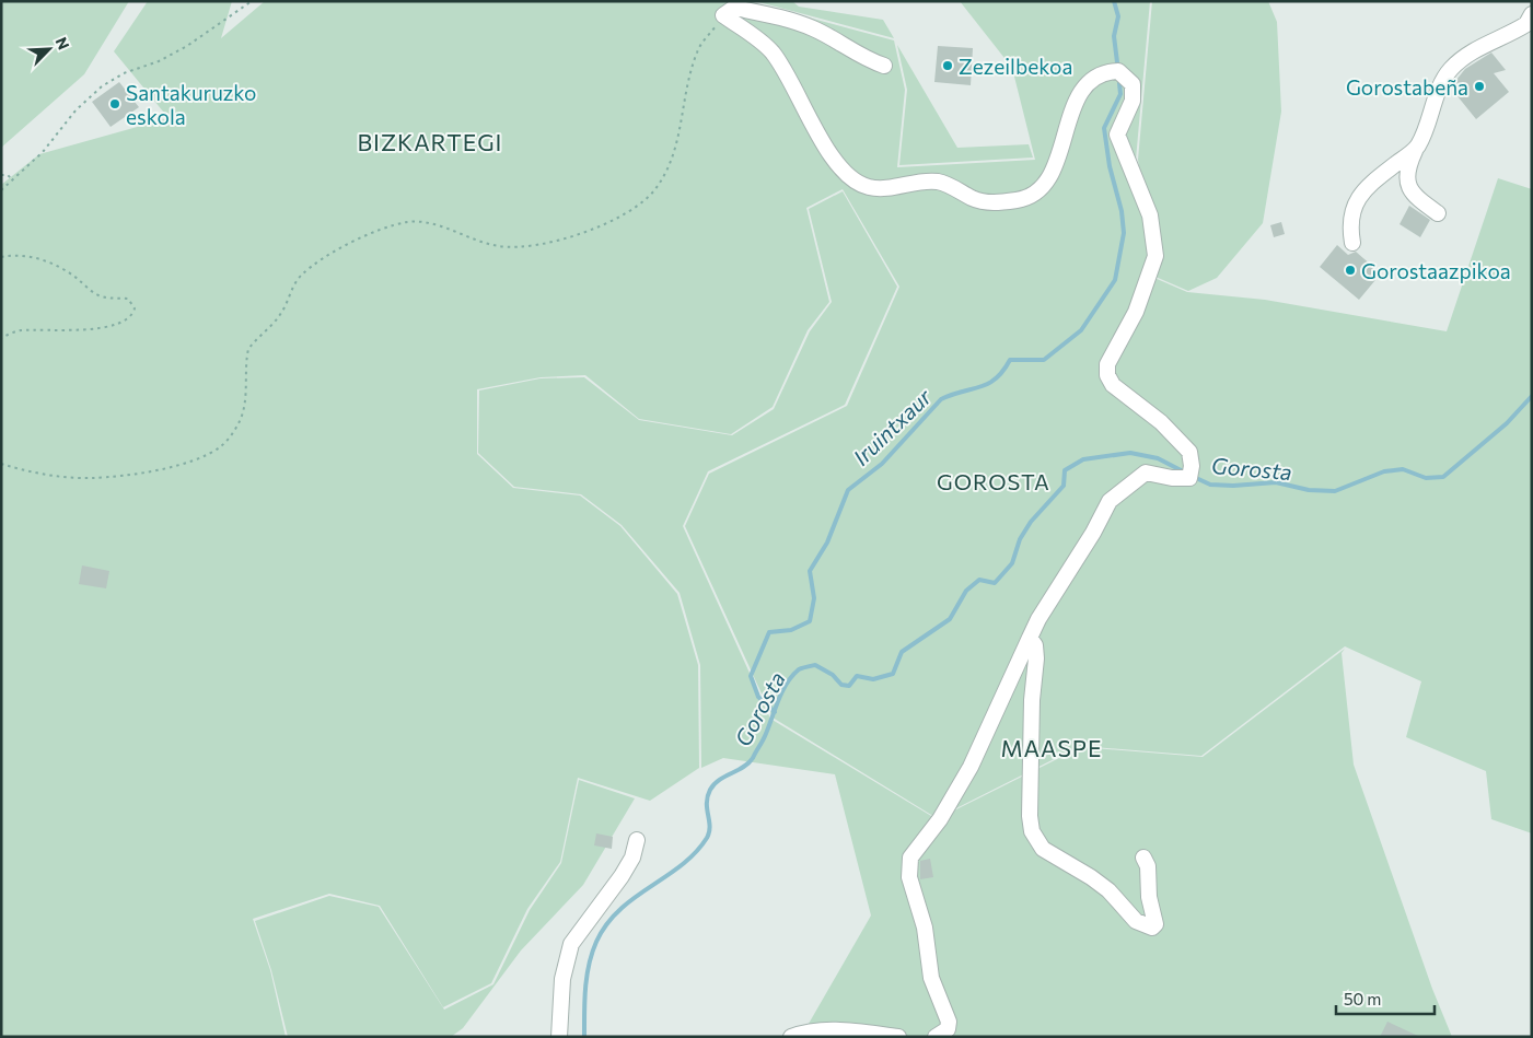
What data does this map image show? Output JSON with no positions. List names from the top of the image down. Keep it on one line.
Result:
{"districts":["BIZKARTEGI","GOROSTA","MAASPE"],"water":["Iruintxaur","Gorosta"],"places":["Zezeilbekoa","Gorostabeña","Santakuruzko eskola","Gorostaazpikoa"],"scale_bar":"50 m","north":"top right"}
